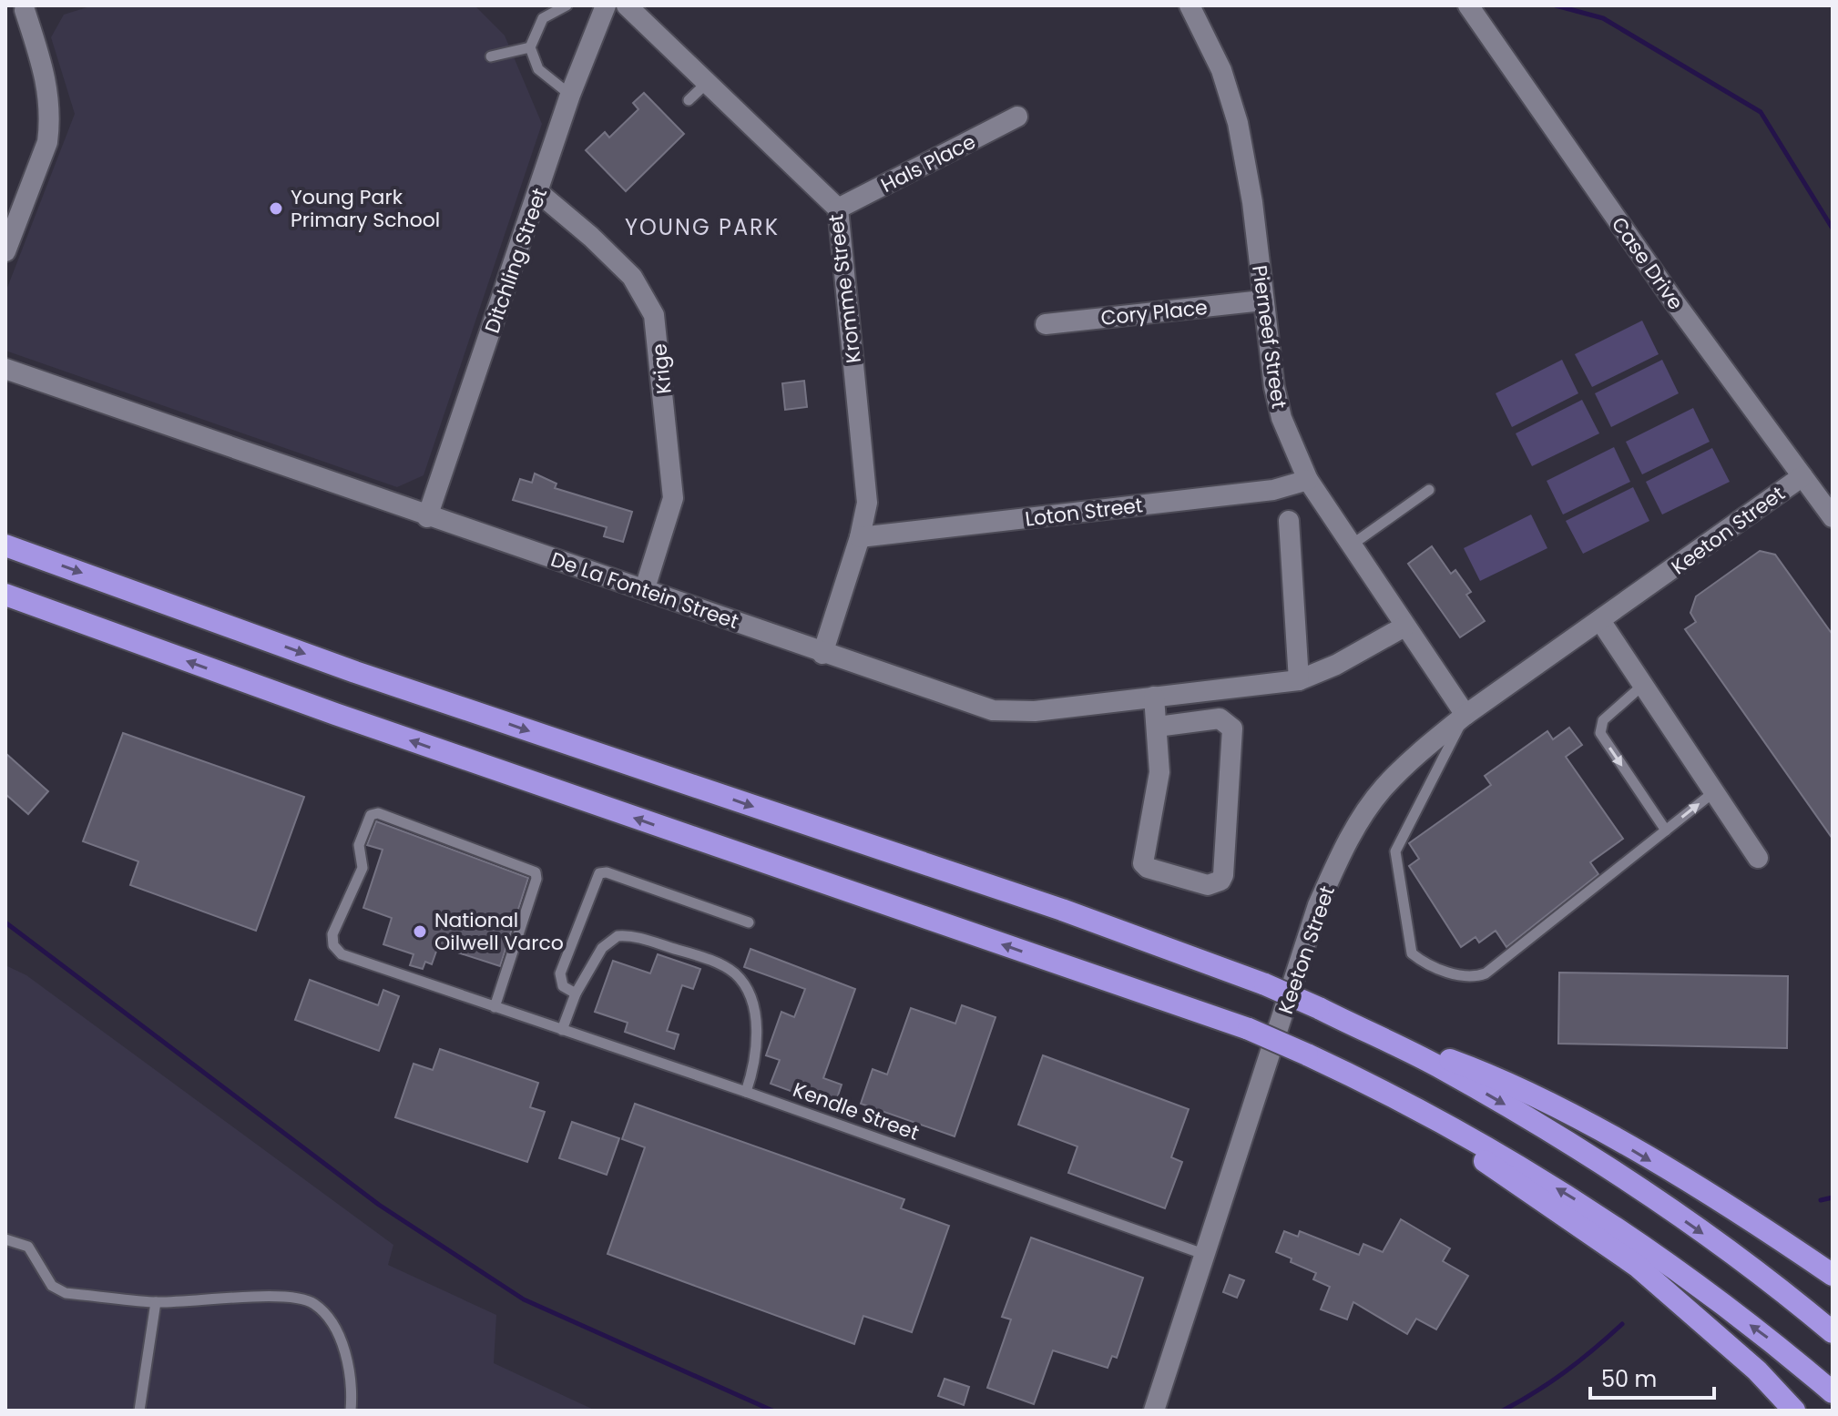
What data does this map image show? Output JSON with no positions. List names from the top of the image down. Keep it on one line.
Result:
{"streets":{"street":["Hals Place","Ditchling Street","Case Drive","Kromme Street","Cory Place","Pierneef Street","Krige","Loton Street","Keeton Street","De La Fontein Street"],"lane":["Kendle Street"]},"crossings":[["Hals Place","Kromme Street"],["Ditchling Street","Krige"],["Ditchling Street","De La Fontein Street"],["Case Drive","Keeton Street"],["Kromme Street","Loton Street"],["Kromme Street","De La Fontein Street"],["Cory Place","Pierneef Street"],["Pierneef Street","Loton Street"],["Pierneef Street","Keeton Street"],["Pierneef Street","De La Fontein Street"],["Krige","De La Fontein Street"],["Keeton Street","Kendle Street"]],"districts":["YOUNG PARK"],"places":["Young Park Primary School","National Oilwell Varco"],"scale_bar":"50 m"}
